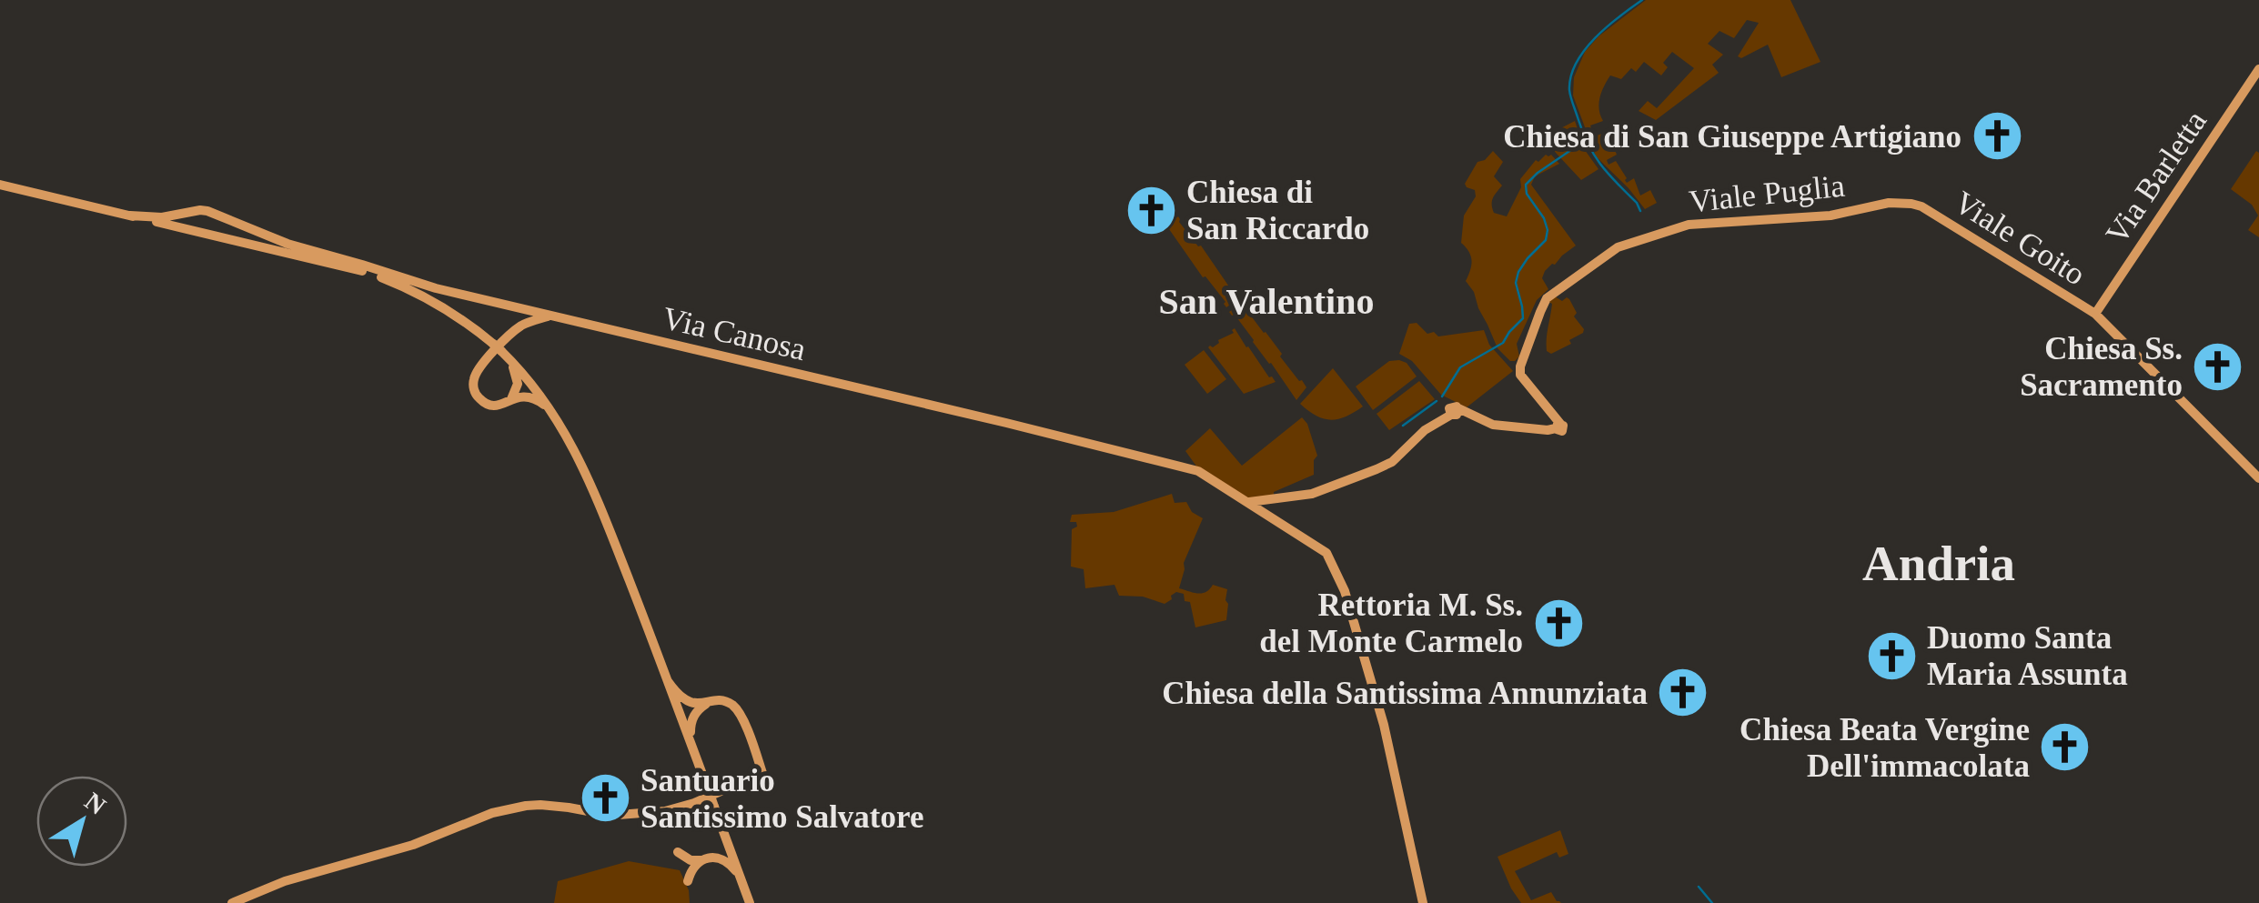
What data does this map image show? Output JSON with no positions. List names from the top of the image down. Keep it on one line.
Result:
{"streets":{"main road":["Via Barletta","Viale Puglia","Viale Goito","Via Canosa"]},"crossings":[["Via Barletta","Viale Goito"],["Viale Puglia","Viale Goito"],["Viale Puglia","Via Canosa"]],"districts":["San Valentino","Andria"],"places":{"church":["Chiesa di San Giuseppe Artigiano","Chiesa di San Riccardo","Chiesa Ss. Sacramento","Rettoria M. Ss. del Monte Carmelo","Duomo Santa Maria Assunta","Chiesa della Santissima Annunziata","Chiesa Beata Vergine Dell'immacolata","Santuario Santissimo Salvatore"]},"north":"top right"}
